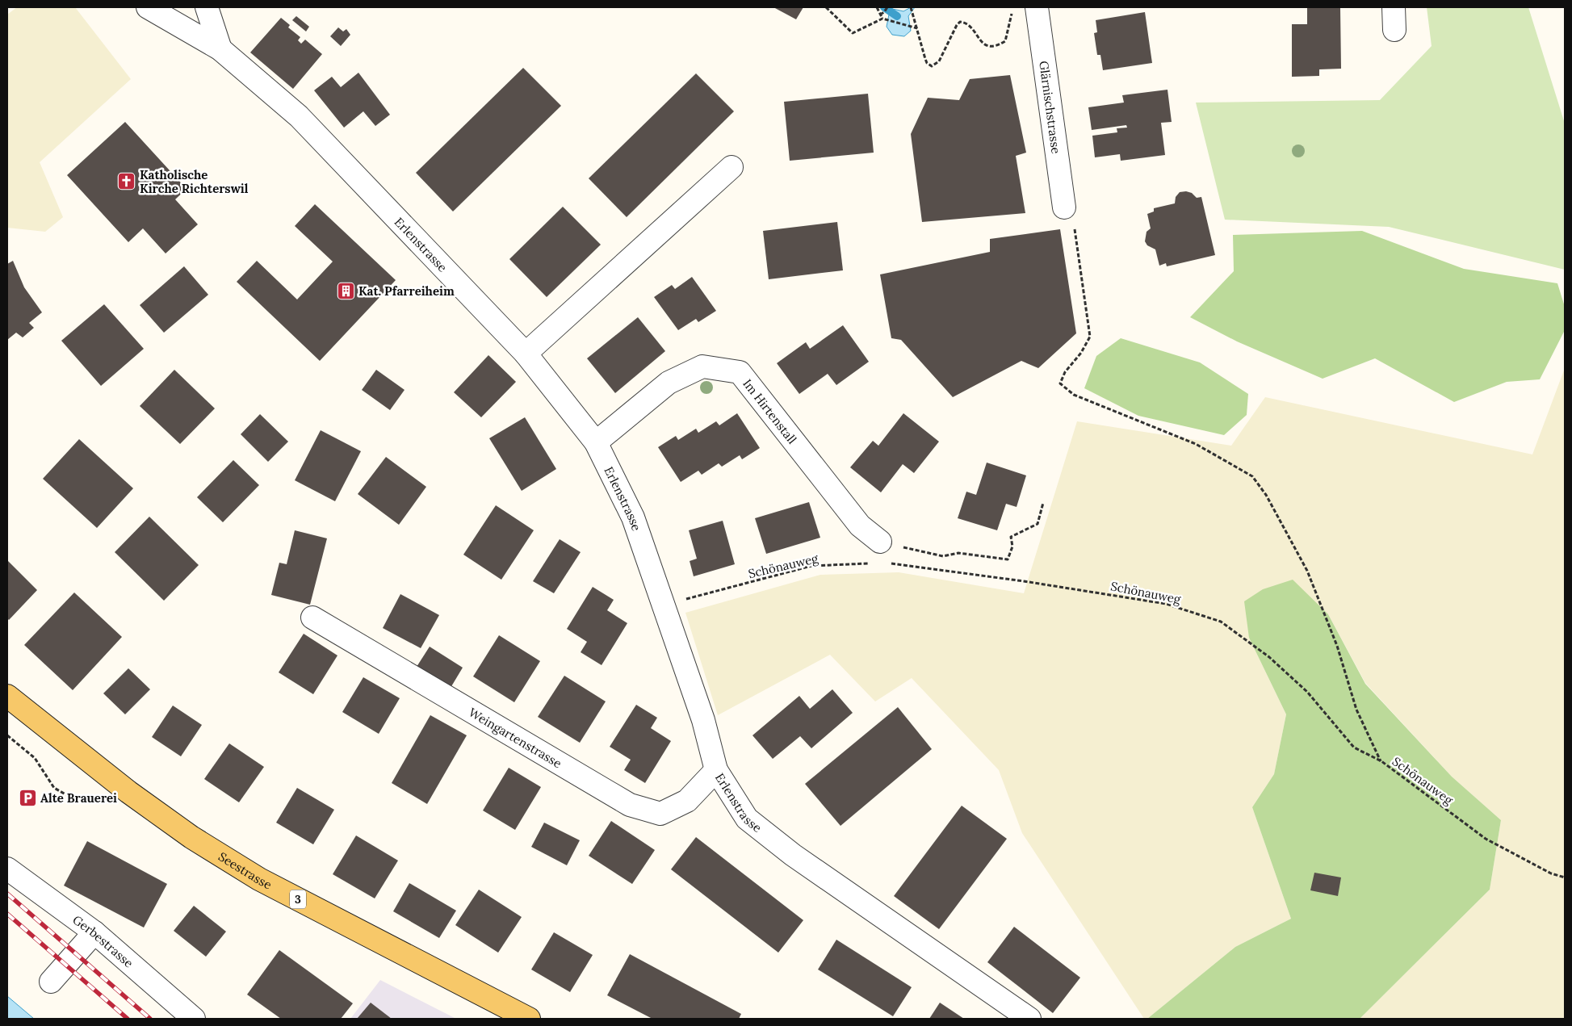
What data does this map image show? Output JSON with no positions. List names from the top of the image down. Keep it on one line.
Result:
{"streets":{"main road":["Seestrasse","3"],"street":["Glärnischstrasse","Erlenstrasse","Im Hirtenstall","Weingartenstrasse","Gerbestrasse"],"path":["Schönauweg"]},"crossings":[["Erlenstrasse","Im Hirtenstall"],["Erlenstrasse","Schönauweg"],["Erlenstrasse","Weingartenstrasse"]],"places":{"church":["Katholische Kirche Richterswil"],"building":["Kat. Pfarreiheim"],"parking":["Alte Brauerei"]}}
